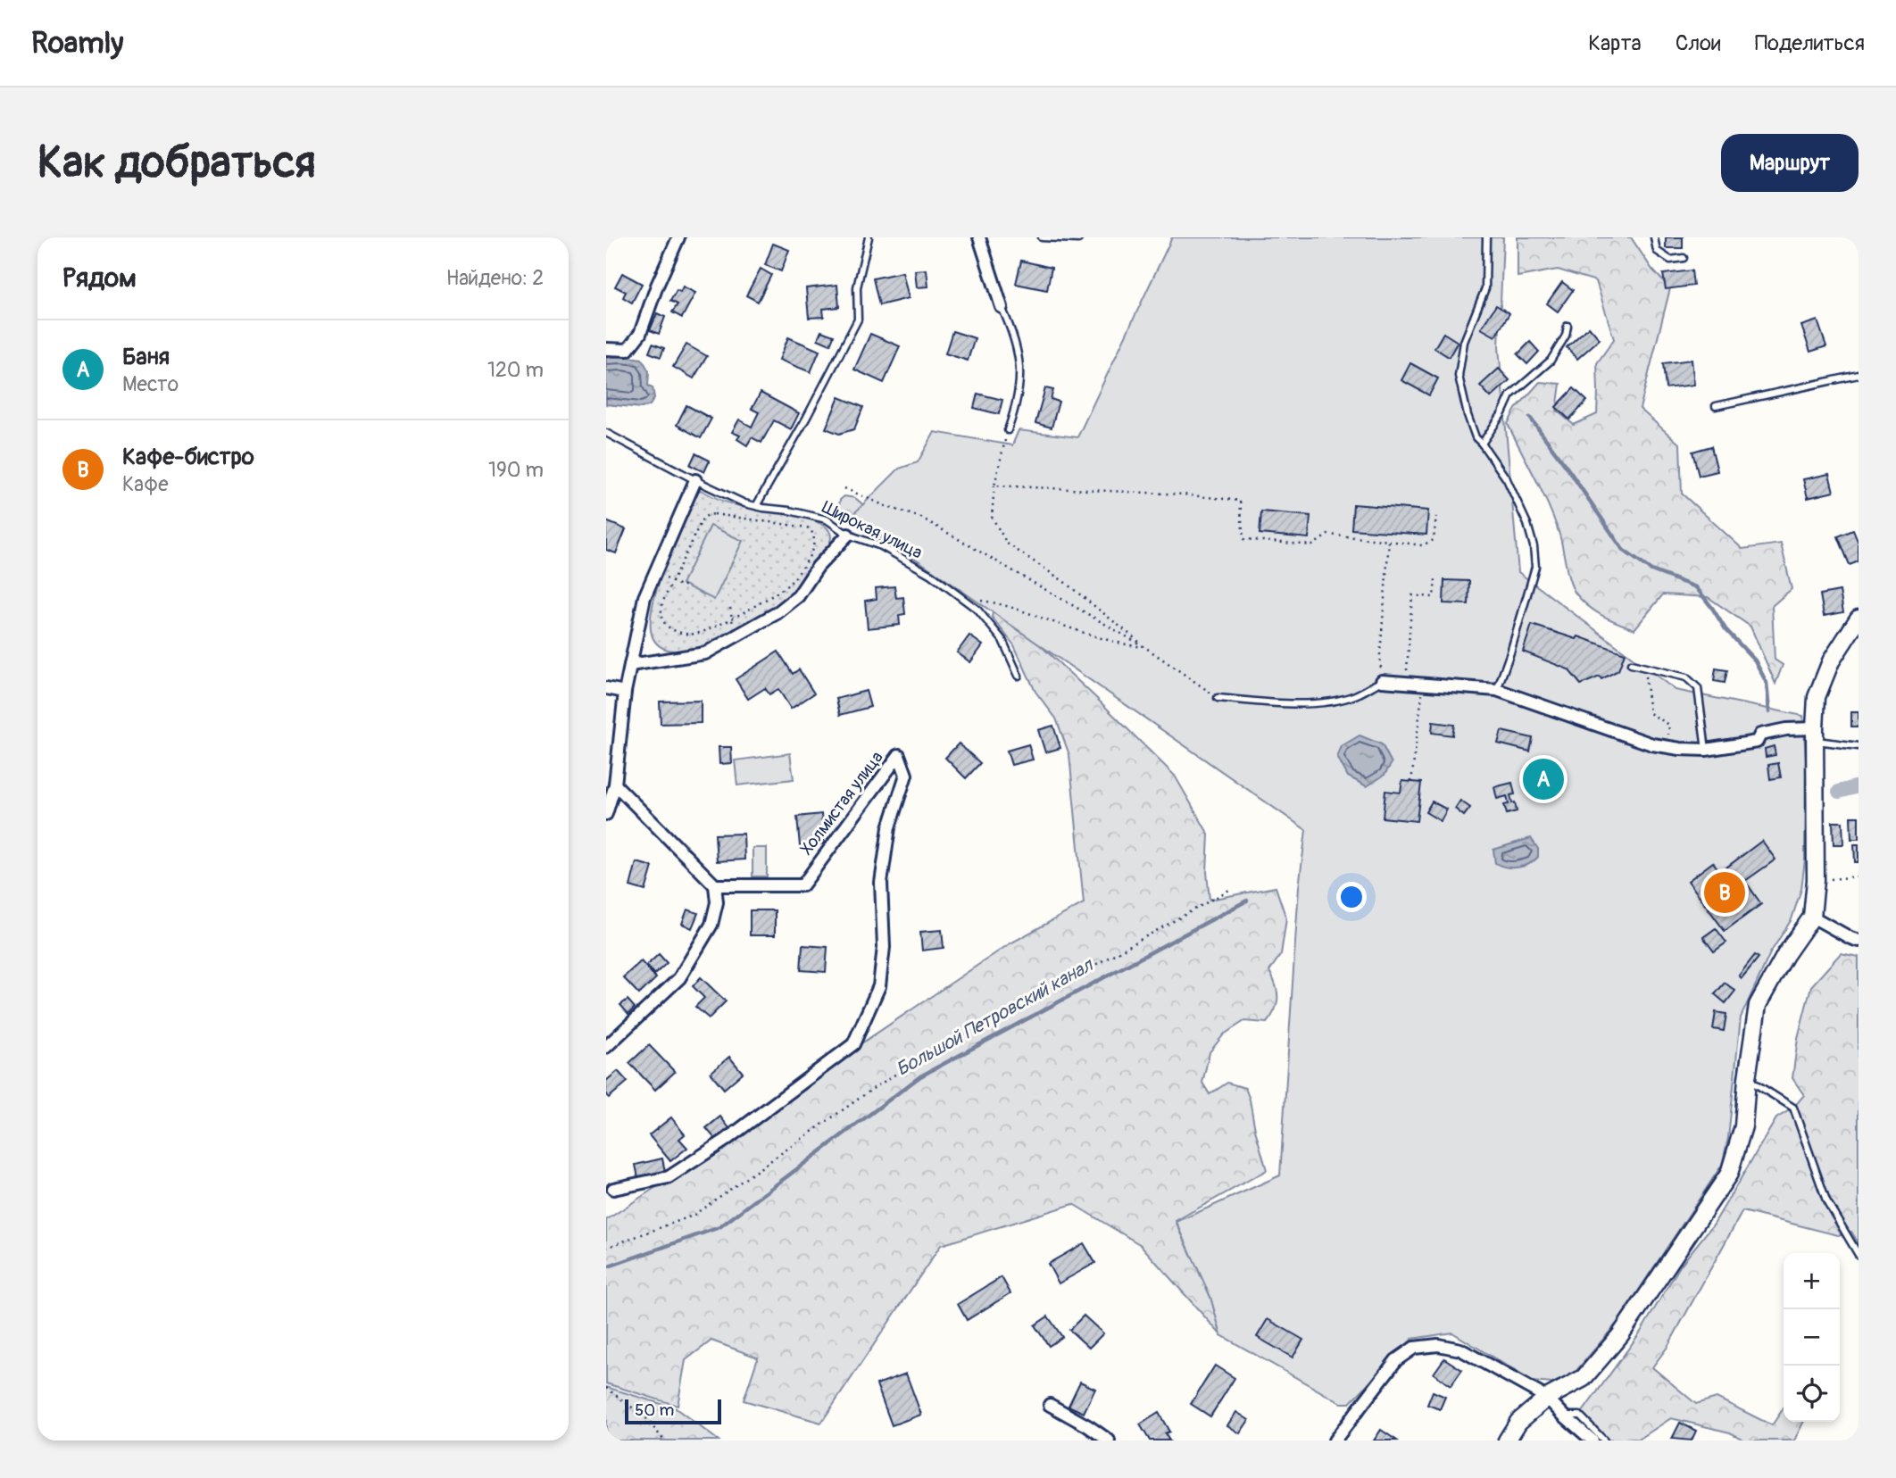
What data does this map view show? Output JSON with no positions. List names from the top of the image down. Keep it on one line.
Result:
{"streets":{"street":["Холмистая улица"],"lane":["Широкая улица"]},"water":["Большой Петровский канал"],"scale_bar":"50 m","page":{"header":"Roamly","nav":["Карта","Слои","Поделиться"],"buttons":"Маршрут","title":"Как добраться","heading":["Рядом","Найдено: 2"],"list":[{"mark":"A","name":"Баня","note":"Место","value":"120 m"},{"mark":"B","name":"Кафе-бистро","note":"Кафе","value":"190 m"}],"pins":["A","B"],"map_buttons":["+","−"],"scale":"50 m"}}
